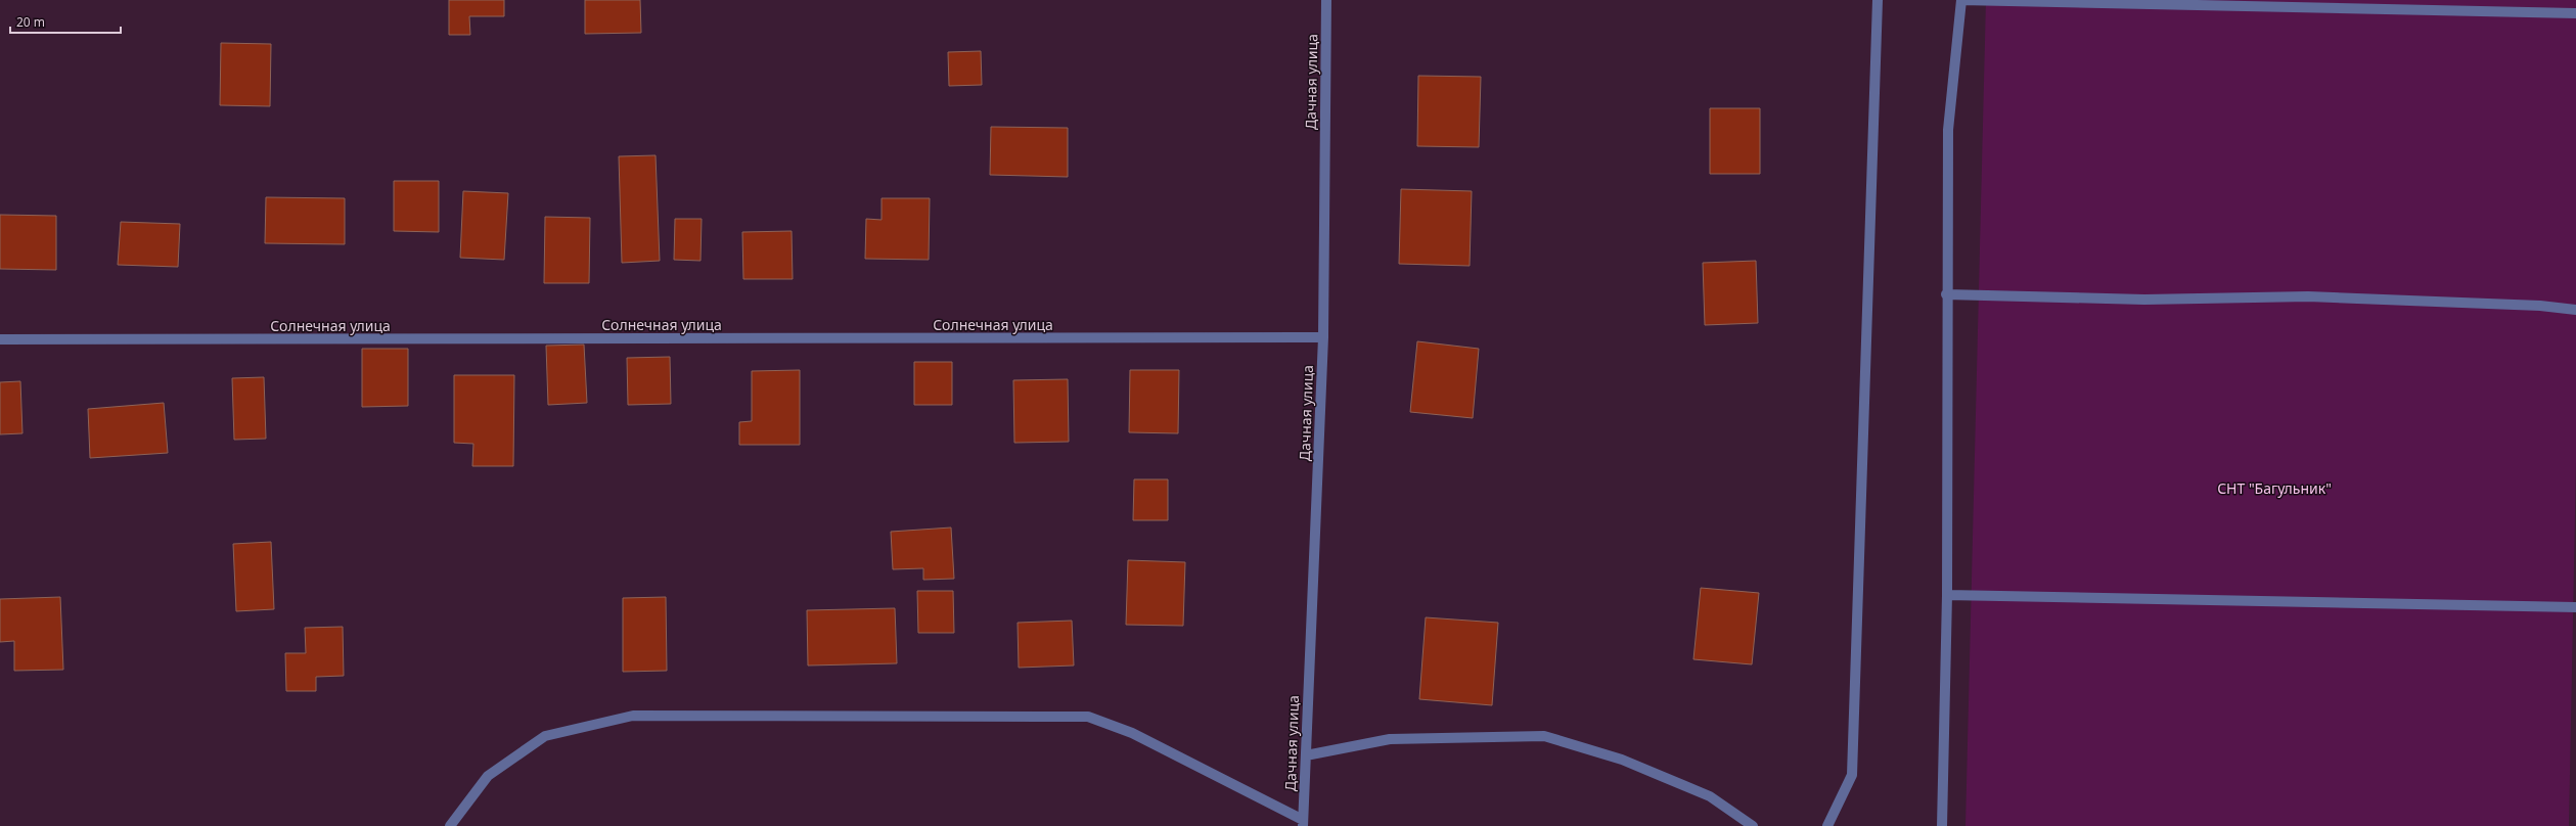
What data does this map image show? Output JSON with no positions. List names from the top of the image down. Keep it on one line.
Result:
{"streets":{"street":["Дачная улица","Солнечная улица"]},"crossings":[["Дачная улица","Солнечная улица"]],"parks":["СНТ \"Багульник\""],"scale_bar":"20 m"}
